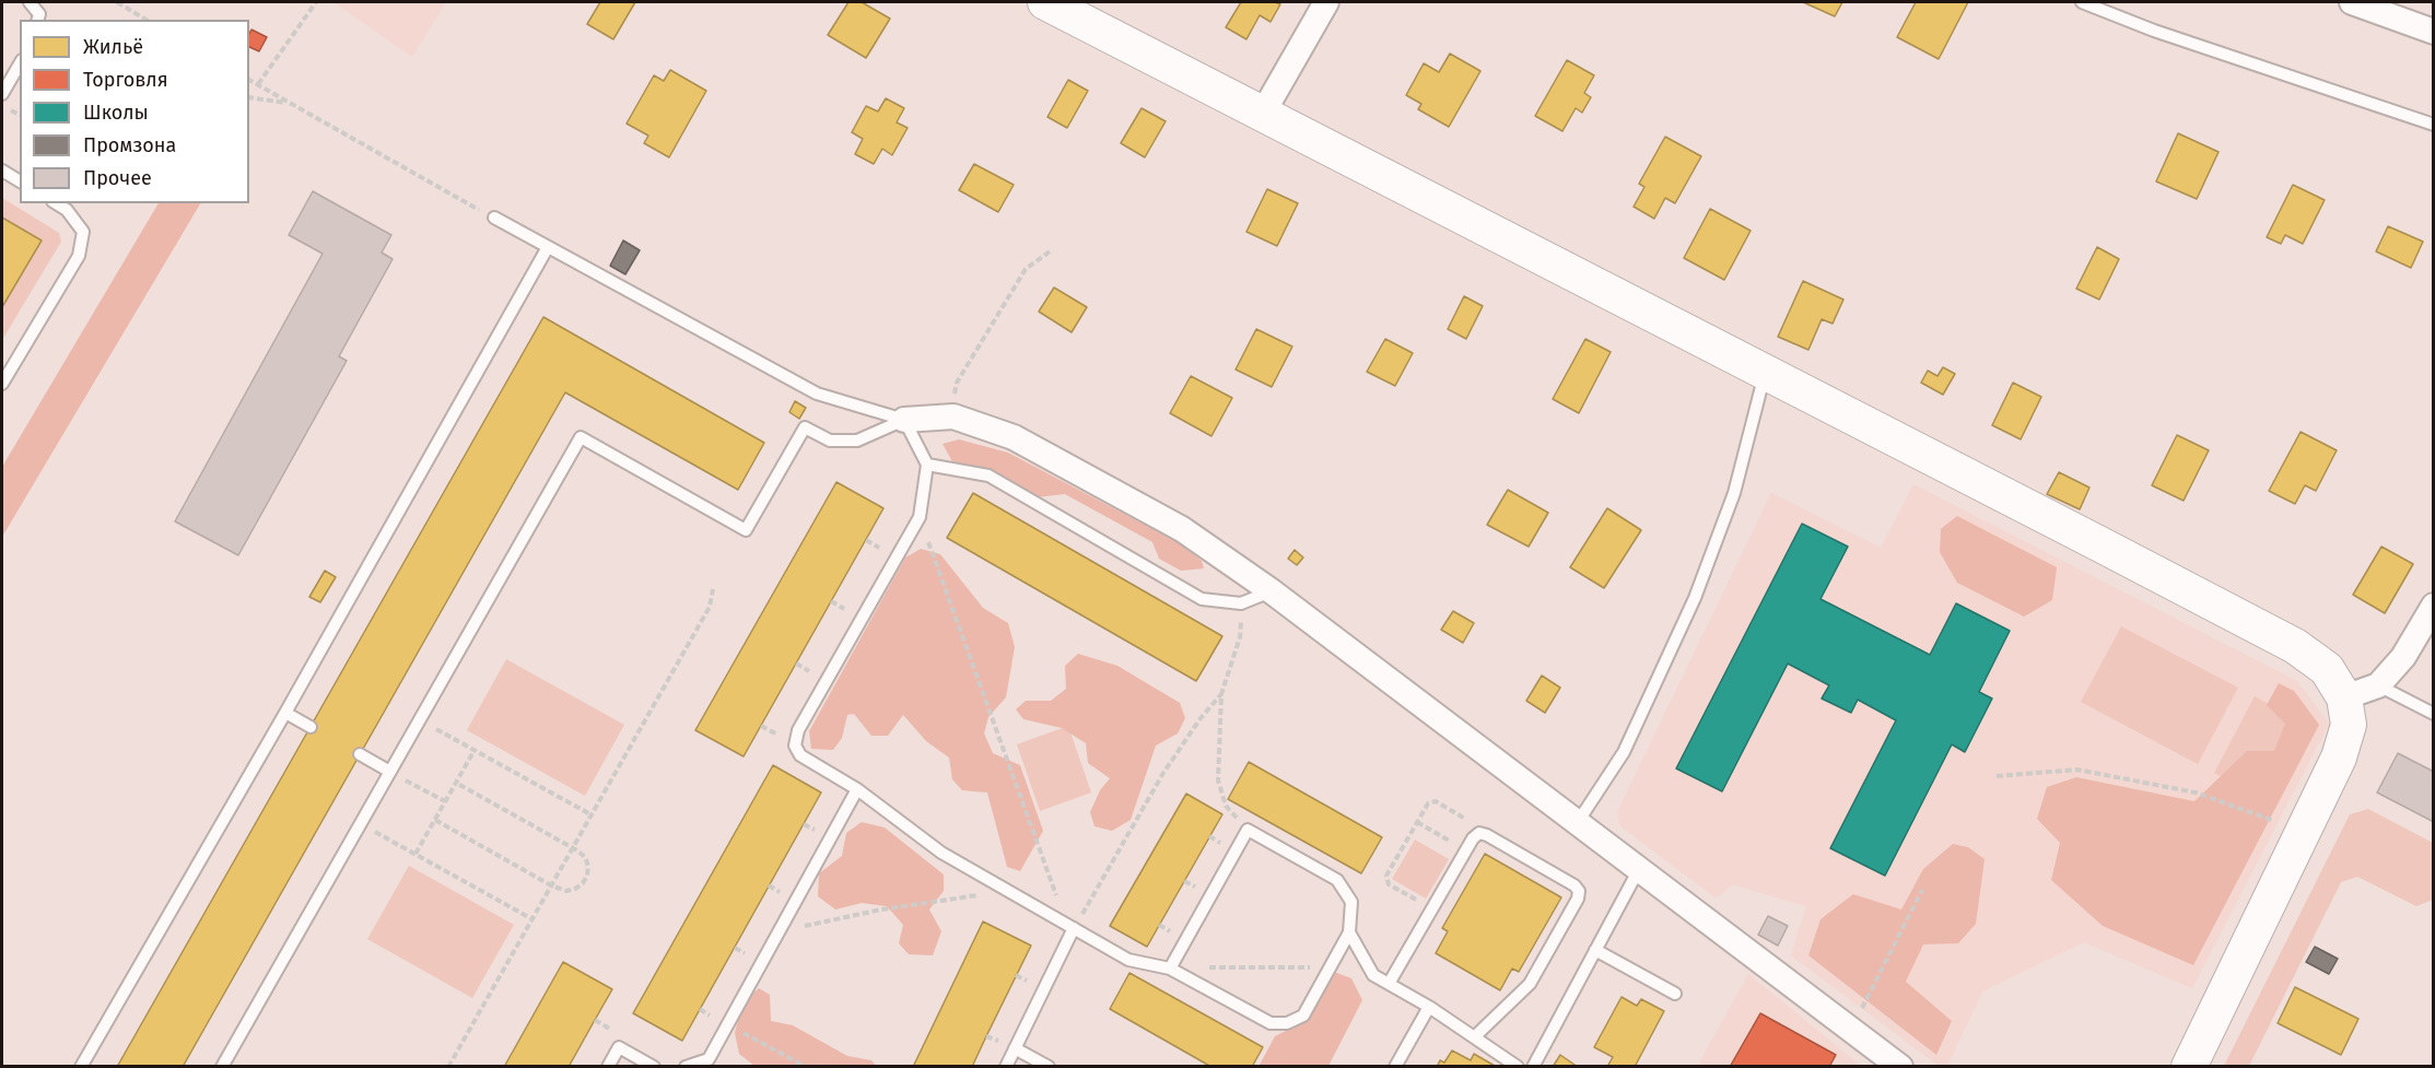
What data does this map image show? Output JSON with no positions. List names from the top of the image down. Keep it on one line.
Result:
{"legend":["Жильё","Торговля","Школы","Промзона","Прочее"]}
